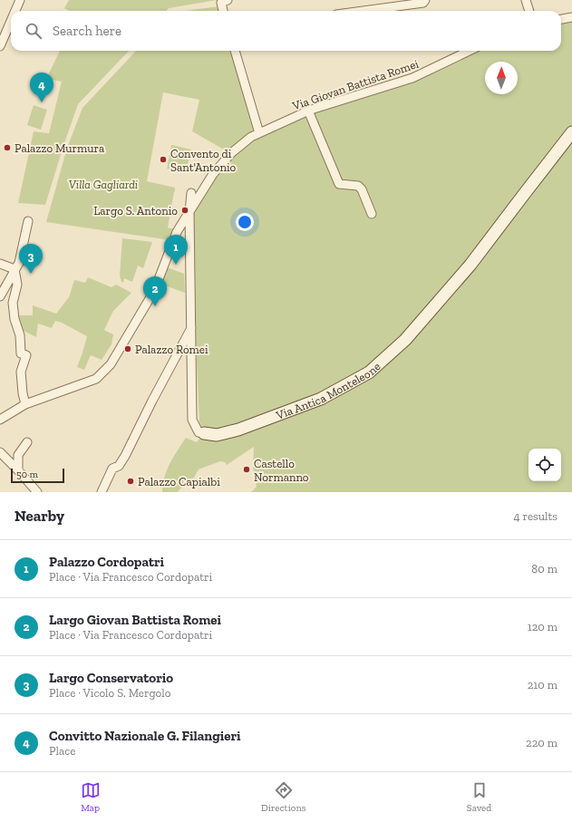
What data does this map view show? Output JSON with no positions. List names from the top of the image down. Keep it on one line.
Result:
{"streets":{"street":["Via Giovan Battista Romei","Via Antica Monteleone"]},"crossings":[["Via Giovan Battista Romei","Via Antica Monteleone"]],"parks":["Villa Gagliardi"],"places":["Palazzo Murmura","Convento di Sant'Antonio","Largo S. Antonio","Palazzo Romei","Castello Normanno","Palazzo Capialbi"],"scale_bar":"50 m","north":"top","page":{"search":"Search here","pins":["4","1","3","2"],"scale":"50 m","heading":["Nearby","4 results"],"list":[{"mark":"1","name":"Palazzo Cordopatri","note":"Place · Via Francesco Cordopatri","value":"80 m"},{"mark":"2","name":"Largo Giovan Battista Romei","note":"Place · Via Francesco Cordopatri","value":"120 m"},{"mark":"3","name":"Largo Conservatorio","note":"Place · Vicolo S. Mergolo","value":"210 m"},{"mark":"4","name":"Convitto Nazionale G. Filangieri","note":"Place","value":"220 m"}],"nav":["Map","Directions","Saved"]}}
